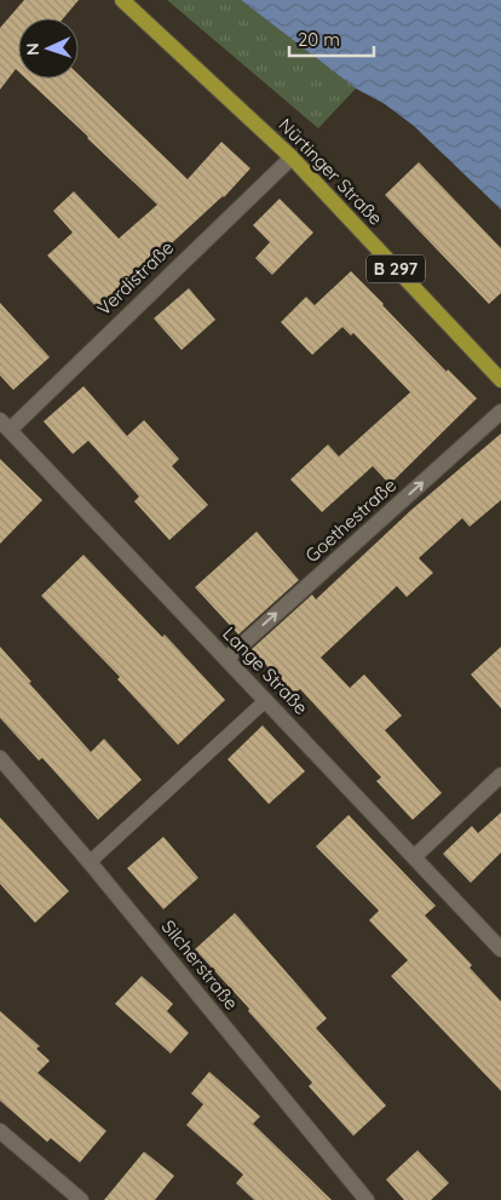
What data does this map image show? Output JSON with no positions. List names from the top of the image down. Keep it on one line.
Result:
{"streets":{"main road":["Nürtinger Straße","B 297"],"street":["Verdistraße","Goethestraße","Lange Straße","Silcherstraße"]},"crossings":[["Nürtinger Straße","Verdistraße"],["Verdistraße","Lange Straße"],["Goethestraße","Lange Straße"]],"one_way":["Goethestraße"],"scale_bar":"20 m","north":"left"}
